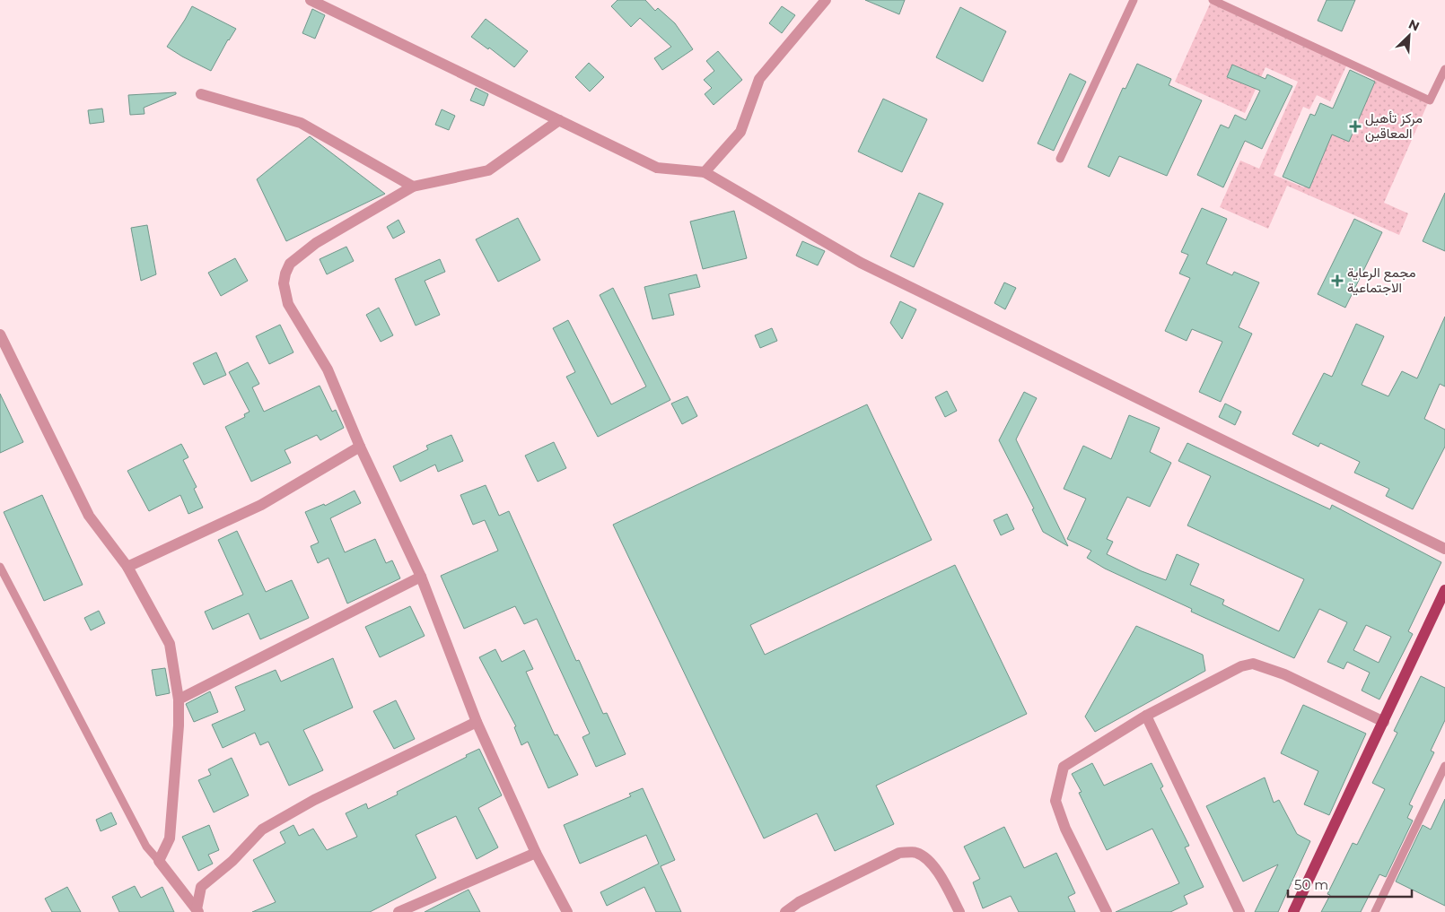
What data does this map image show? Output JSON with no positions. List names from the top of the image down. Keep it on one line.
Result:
{"places":{"health":["مركز تأهيل المعاقين","مجمع الرعاية الاجتماعية"]},"scale_bar":"50 m","north":"top right"}
